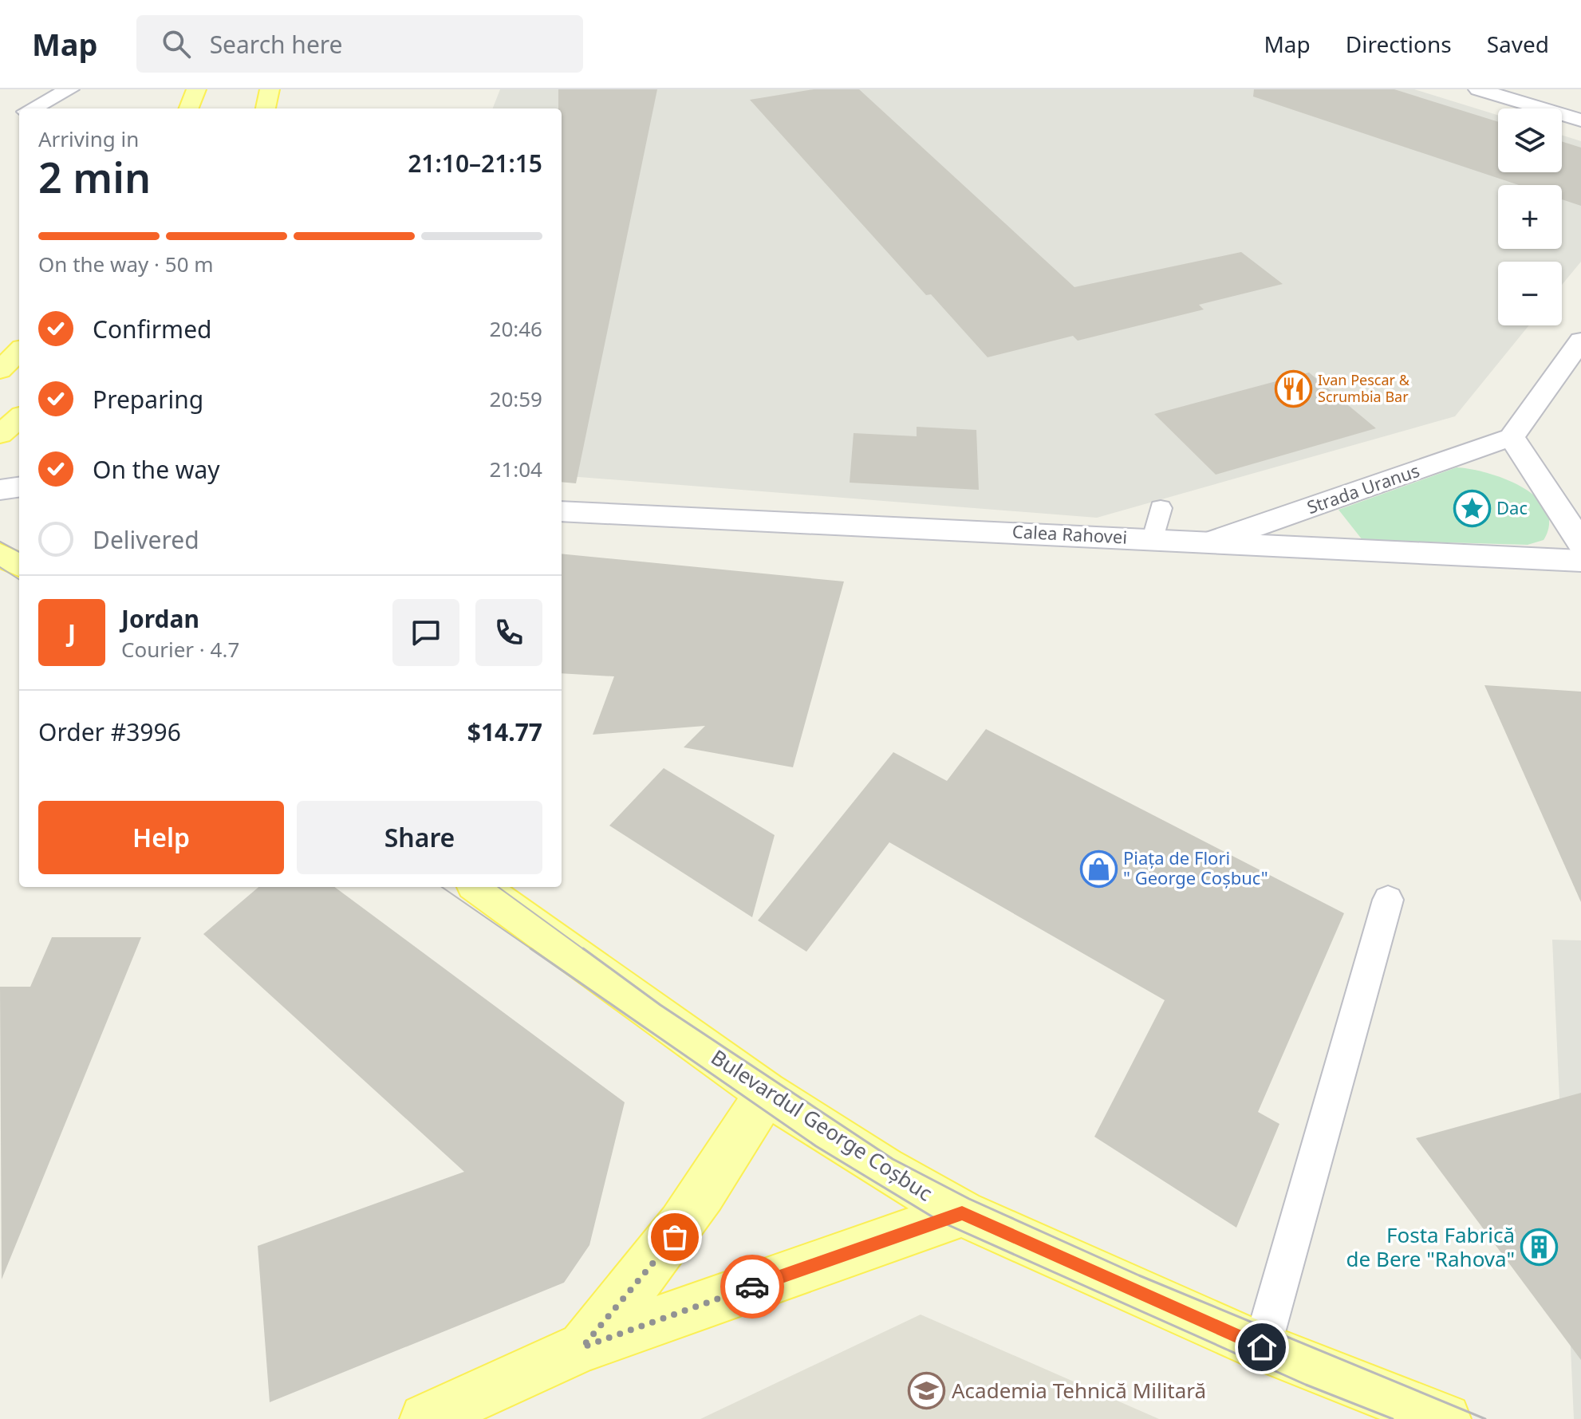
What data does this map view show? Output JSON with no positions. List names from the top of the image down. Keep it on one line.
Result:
{"streets":{"main road":["Bulevardul George Coșbuc"],"street":["Strada Uranus","Calea Rahovei"]},"crossings":[["Strada Uranus","Calea Rahovei"]],"places":{"restaurant":["Ivan Pescar & Scrumbia Bar"],"place":["Dac"],"shop":["Piața de Flori \" George Coșbuc\""],"building":["Fosta Fabrică de Bere \"Rahova\""],"school or university":["Academia Tehnică Militară"]},"page":{"header":"Map","search":"Search here","nav":["Map","Directions","Saved"],"map_buttons":["+","−"],"heading":["2 min","Arriving in","21:10–21:15"],"panel":["Jordan","Courier · 4.7","Order #3996","$14.77"],"bar":"On the way · 50 m","list":[["Confirmed","20:46"],["Preparing","20:59"],["On the way","21:04"],"Delivered"],"round":"J","buttons":["Help","Share"]}}
